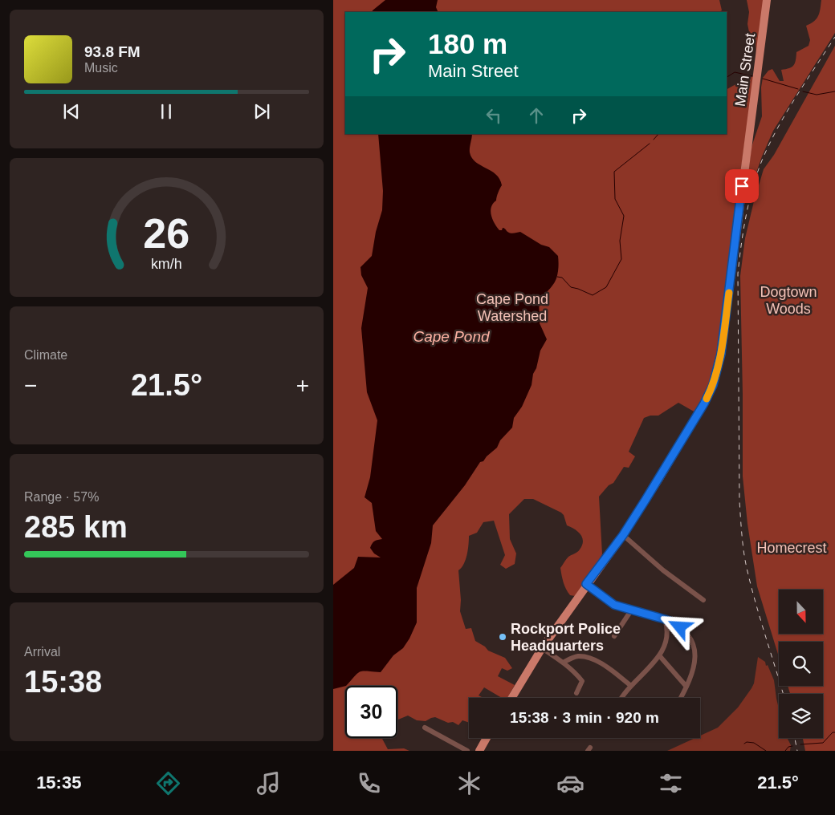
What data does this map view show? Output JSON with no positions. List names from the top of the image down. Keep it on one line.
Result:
{"streets":{"main road":["Main Street"]},"water":["Cape Pond"],"parks":["Dogtown Woods","Cape Pond Watershed","Homecrest"],"places":["Rockport Police Headquarters"],"north":"bottom","page":{"turn":["180 m","Main Street"],"song":["93.8 FM","Music"],"tile":["Climate",["Range · 57%","285 km"],["Arrival","15:38"]],"heat":["−","21.5°","+"],"limit":"30","trip":"15:38 · 3 min · 920 m","tabs":["15:35","21.5°"],"gauge":["26","km/h"]}}
